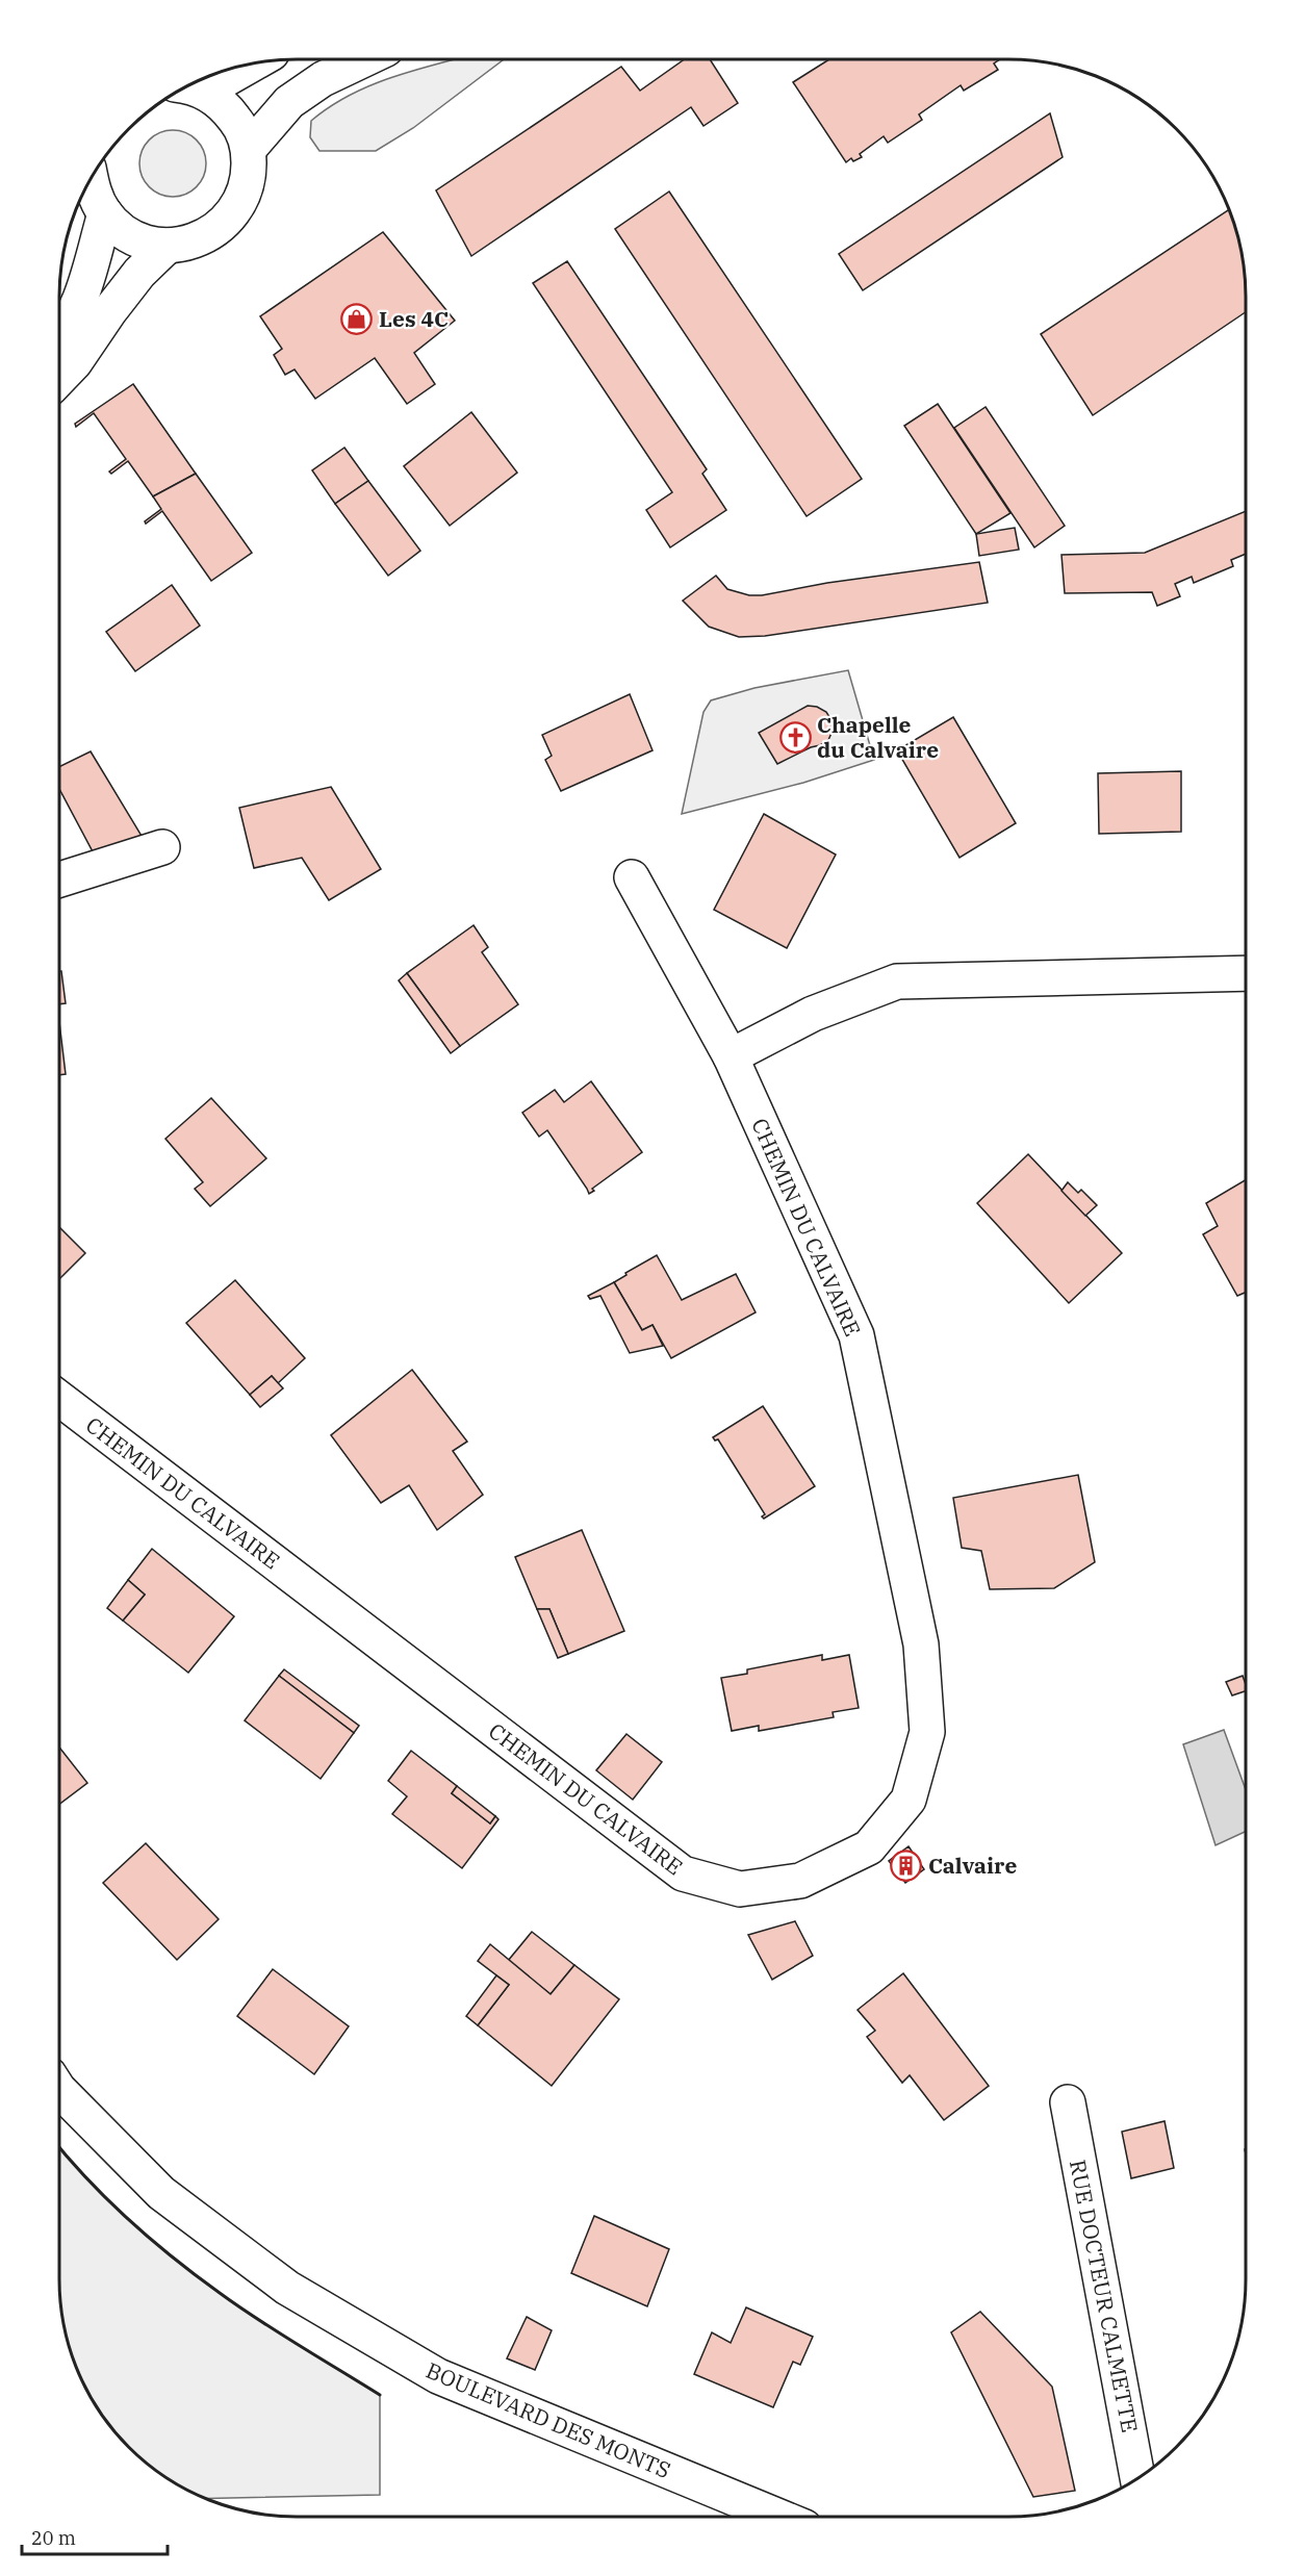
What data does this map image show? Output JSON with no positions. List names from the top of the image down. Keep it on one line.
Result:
{"streets":{"street":["CHEMIN DU CALVAIRE","RUE DOCTEUR CALMETTE","BOULEVARD DES MONTS"]},"places":{"shop":["Les 4C"],"church":["Chapelle du Calvaire"],"building":["Calvaire"]},"scale_bar":"20 m"}
